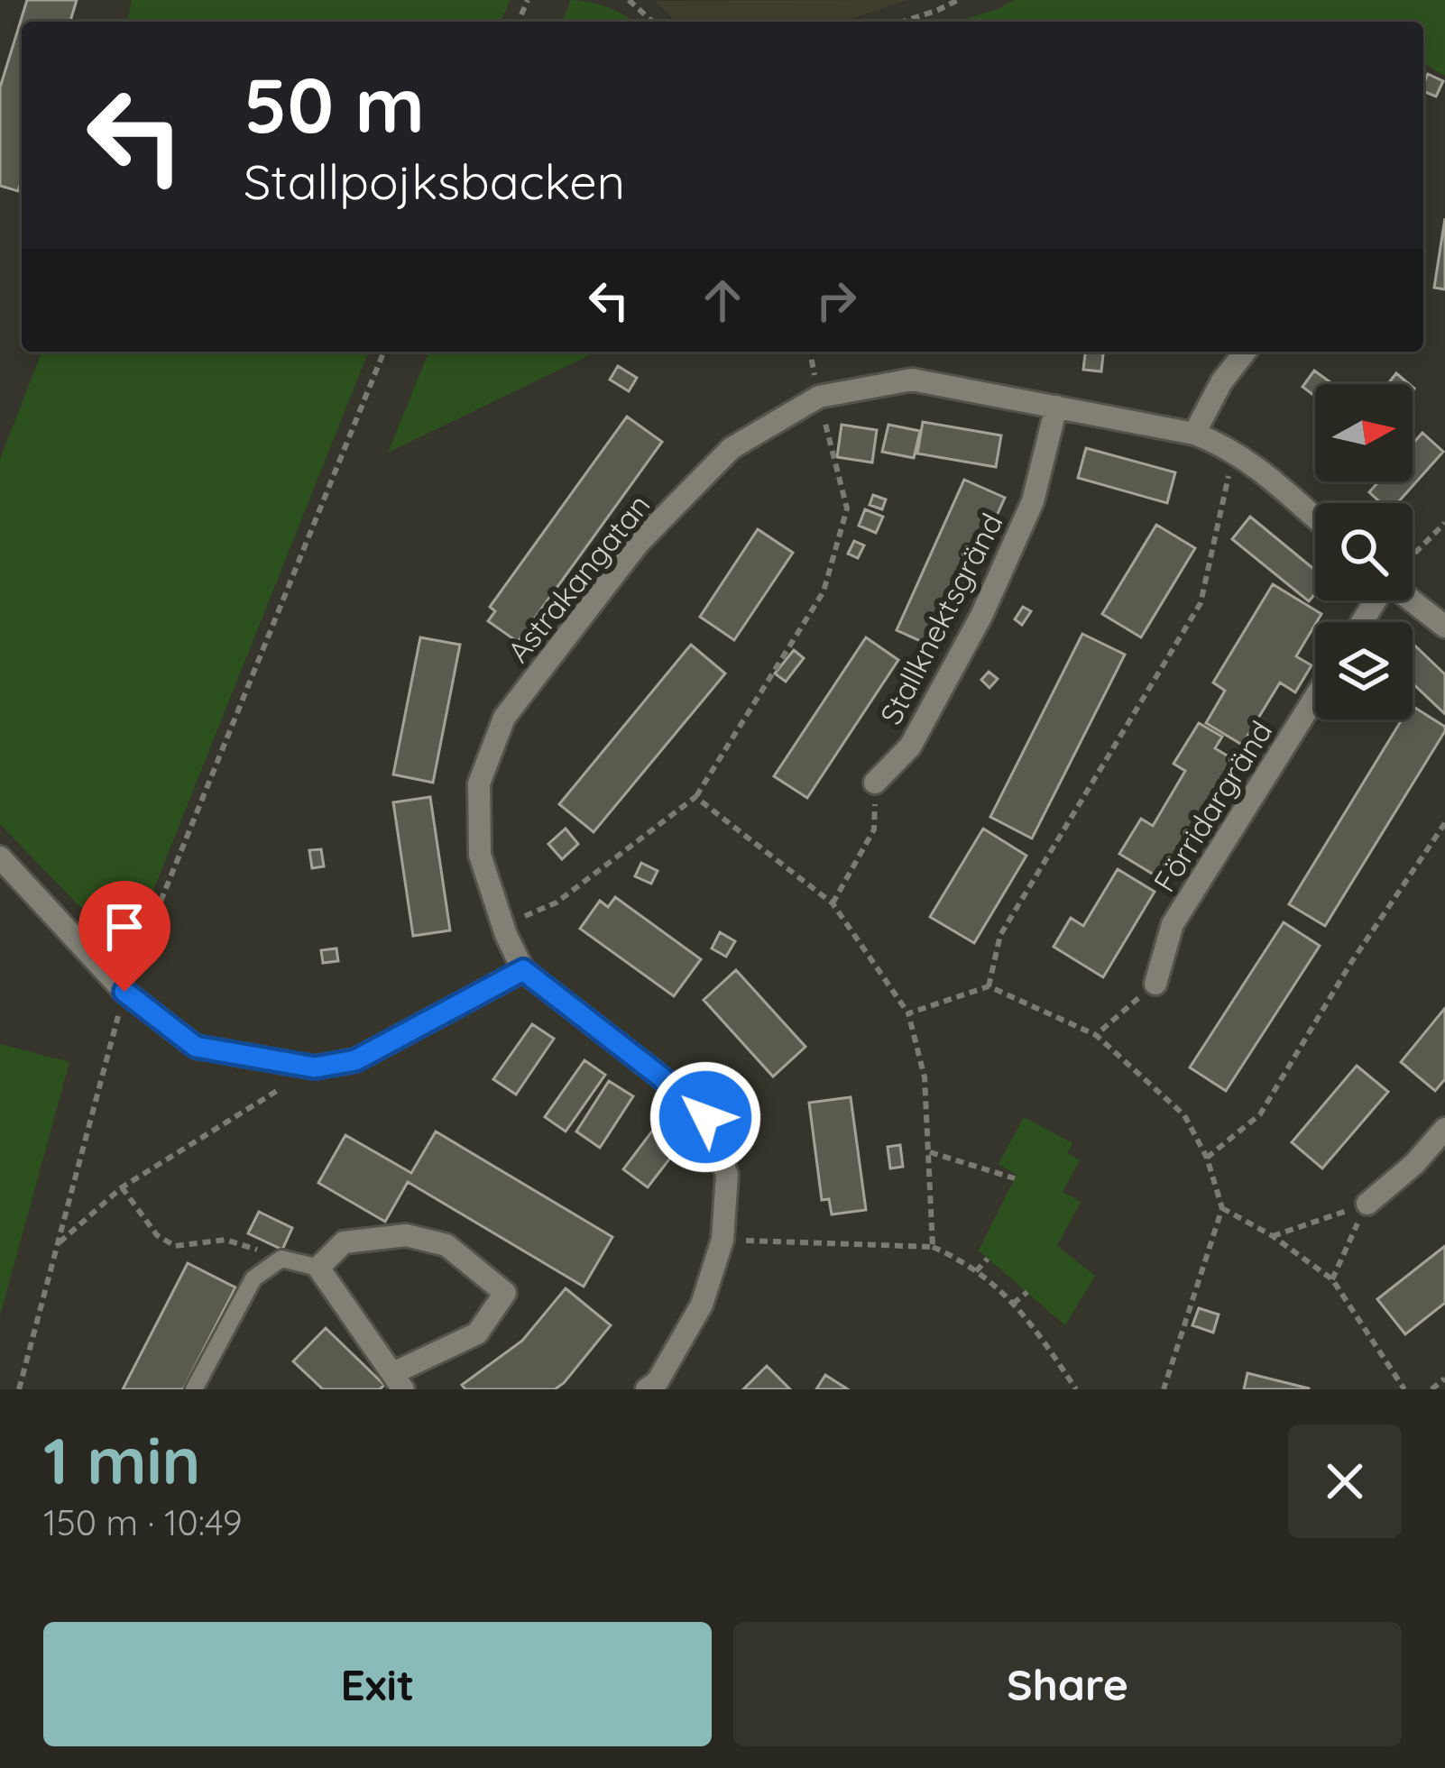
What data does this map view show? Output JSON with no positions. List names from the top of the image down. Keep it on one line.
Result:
{"streets":{"street":["Astrakangatan","Stallknektsgränd","Förridargränd"]},"crossings":[["Astrakangatan","Stallknektsgränd"]],"north":"right","page":{"turn":["50 m","Stallpojksbacken"],"heading":["1 min","150 m · 10:49"],"buttons":["Exit","Share"]}}
